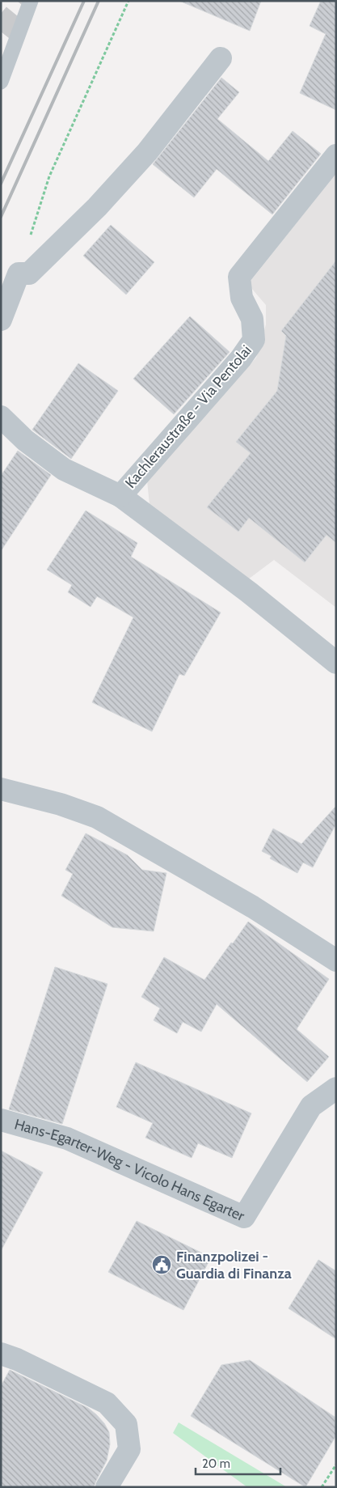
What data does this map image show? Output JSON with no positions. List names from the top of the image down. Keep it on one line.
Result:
{"streets":{"street":["Kachleraustraße - Via Pentolai","Hans-Egarter-Weg - Vicolo Hans Egarter"]},"places":{"public building":["Finanzpolizei - Guardia di Finanza"]},"scale_bar":"20 m"}
